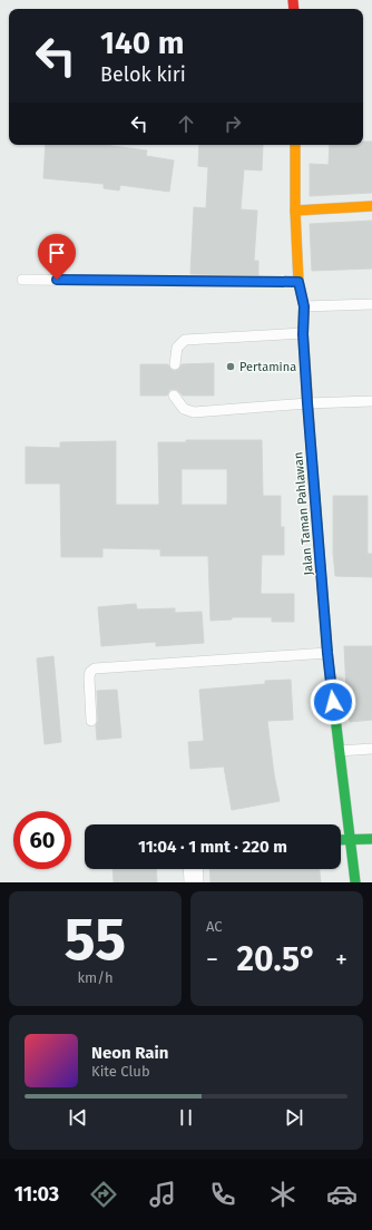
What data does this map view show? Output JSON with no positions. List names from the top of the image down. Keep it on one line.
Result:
{"streets":{"main road":["Jalan Taman Pahlawan"]},"places":["Pertamina"],"page":{"turn":["140 m","Belok kiri"],"limit":"60","trip":"11:04 · 1 mnt · 220 m","tile":[["55","km/h"],"AC"],"heat":["−","20.5°","+"],"song":["Neon Rain","Kite Club"],"tabs":"11:03"}}
